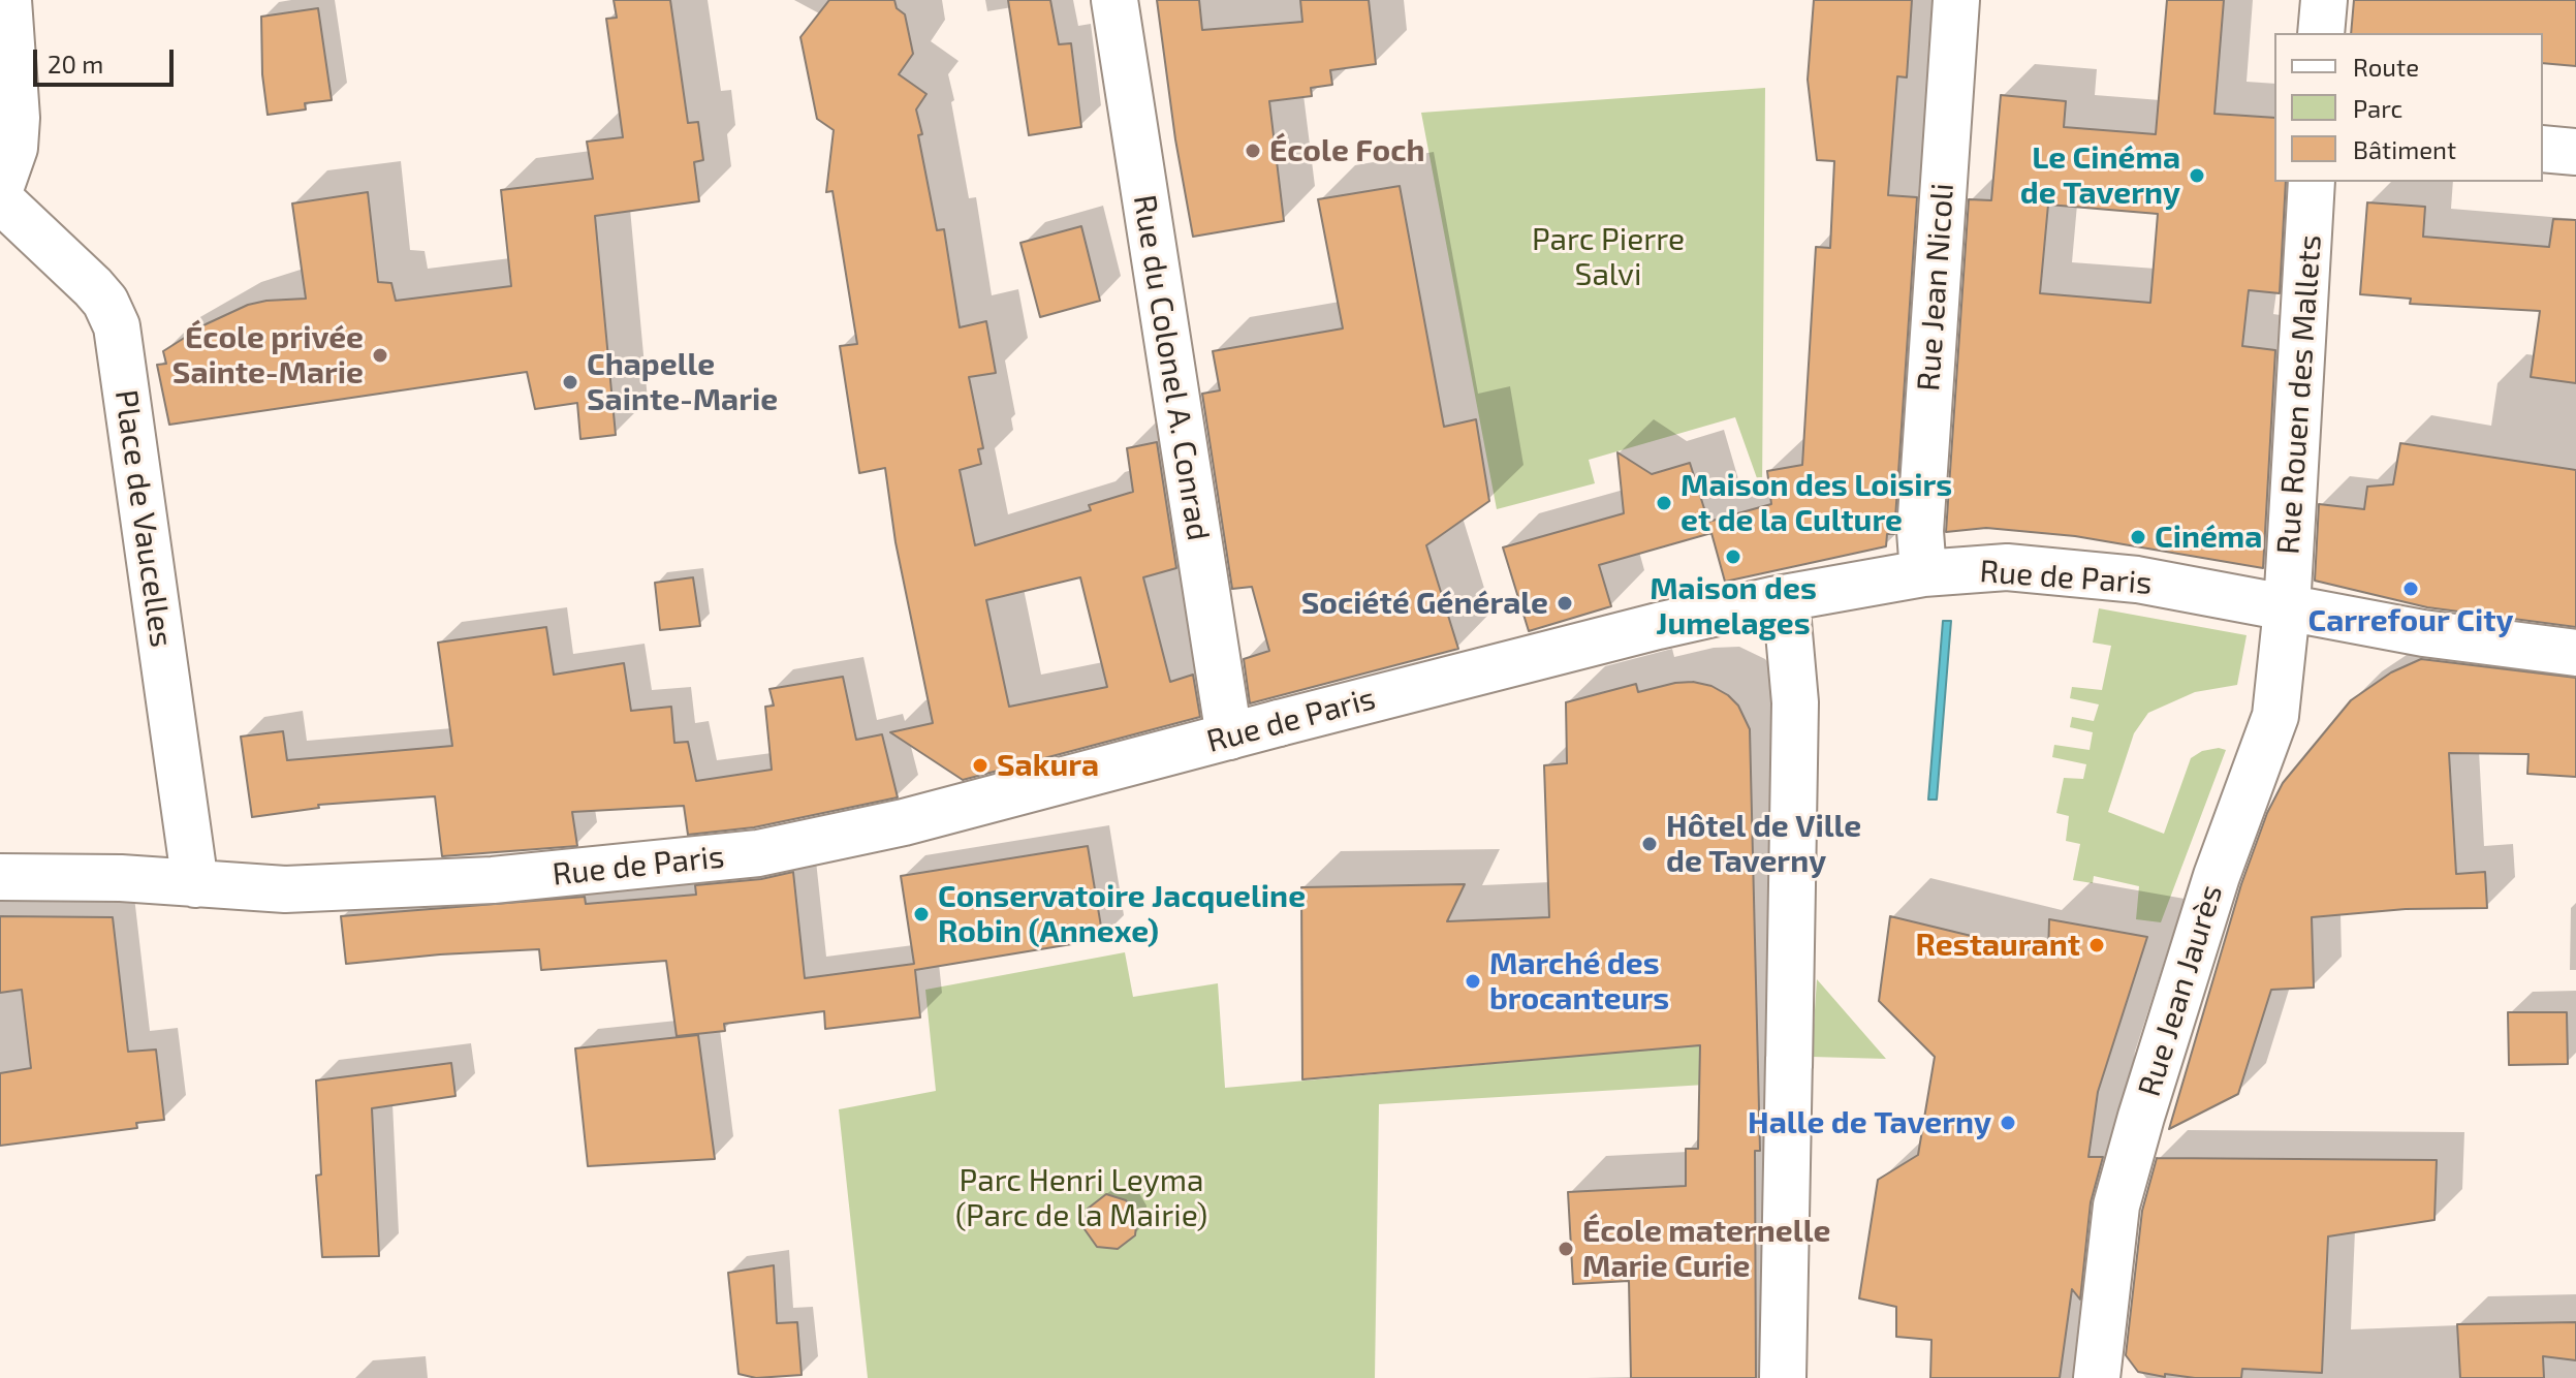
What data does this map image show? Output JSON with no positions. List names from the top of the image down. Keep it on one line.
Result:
{"streets":{"street":["Rue Jean Nicoli","Rue du Colonel A. Conrad","Rue Rouen des Mallets","Place de Vaucelles","Rue de Paris","Rue Jean Jaurès"]},"crossings":[["Rue Jean Nicoli","Rue de Paris"],["Rue du Colonel A. Conrad","Rue de Paris"],["Rue Rouen des Mallets","Rue de Paris"],["Rue Rouen des Mallets","Rue Jean Jaurès"],["Place de Vaucelles","Rue de Paris"],["Rue de Paris","Rue Jean Jaurès"]],"parks":["Parc Pierre Salvi","Parc Henri Leyma (Parc de la Mairie)"],"places":["École Foch","Le Cinéma de Taverny","École privée Sainte-Marie","Chapelle Sainte-Marie","Maison des Loisirs et de la Culture","Cinéma","Maison des Jumelages","Carrefour City","Société Générale","Sakura","Hôtel de Ville de Taverny","Conservatoire Jacqueline Robin (Annexe)","Restaurant","Marché des brocanteurs","Halle de Taverny","École maternelle Marie Curie"],"legend":["Route","Parc","Bâtiment"],"scale_bar":"20 m"}
